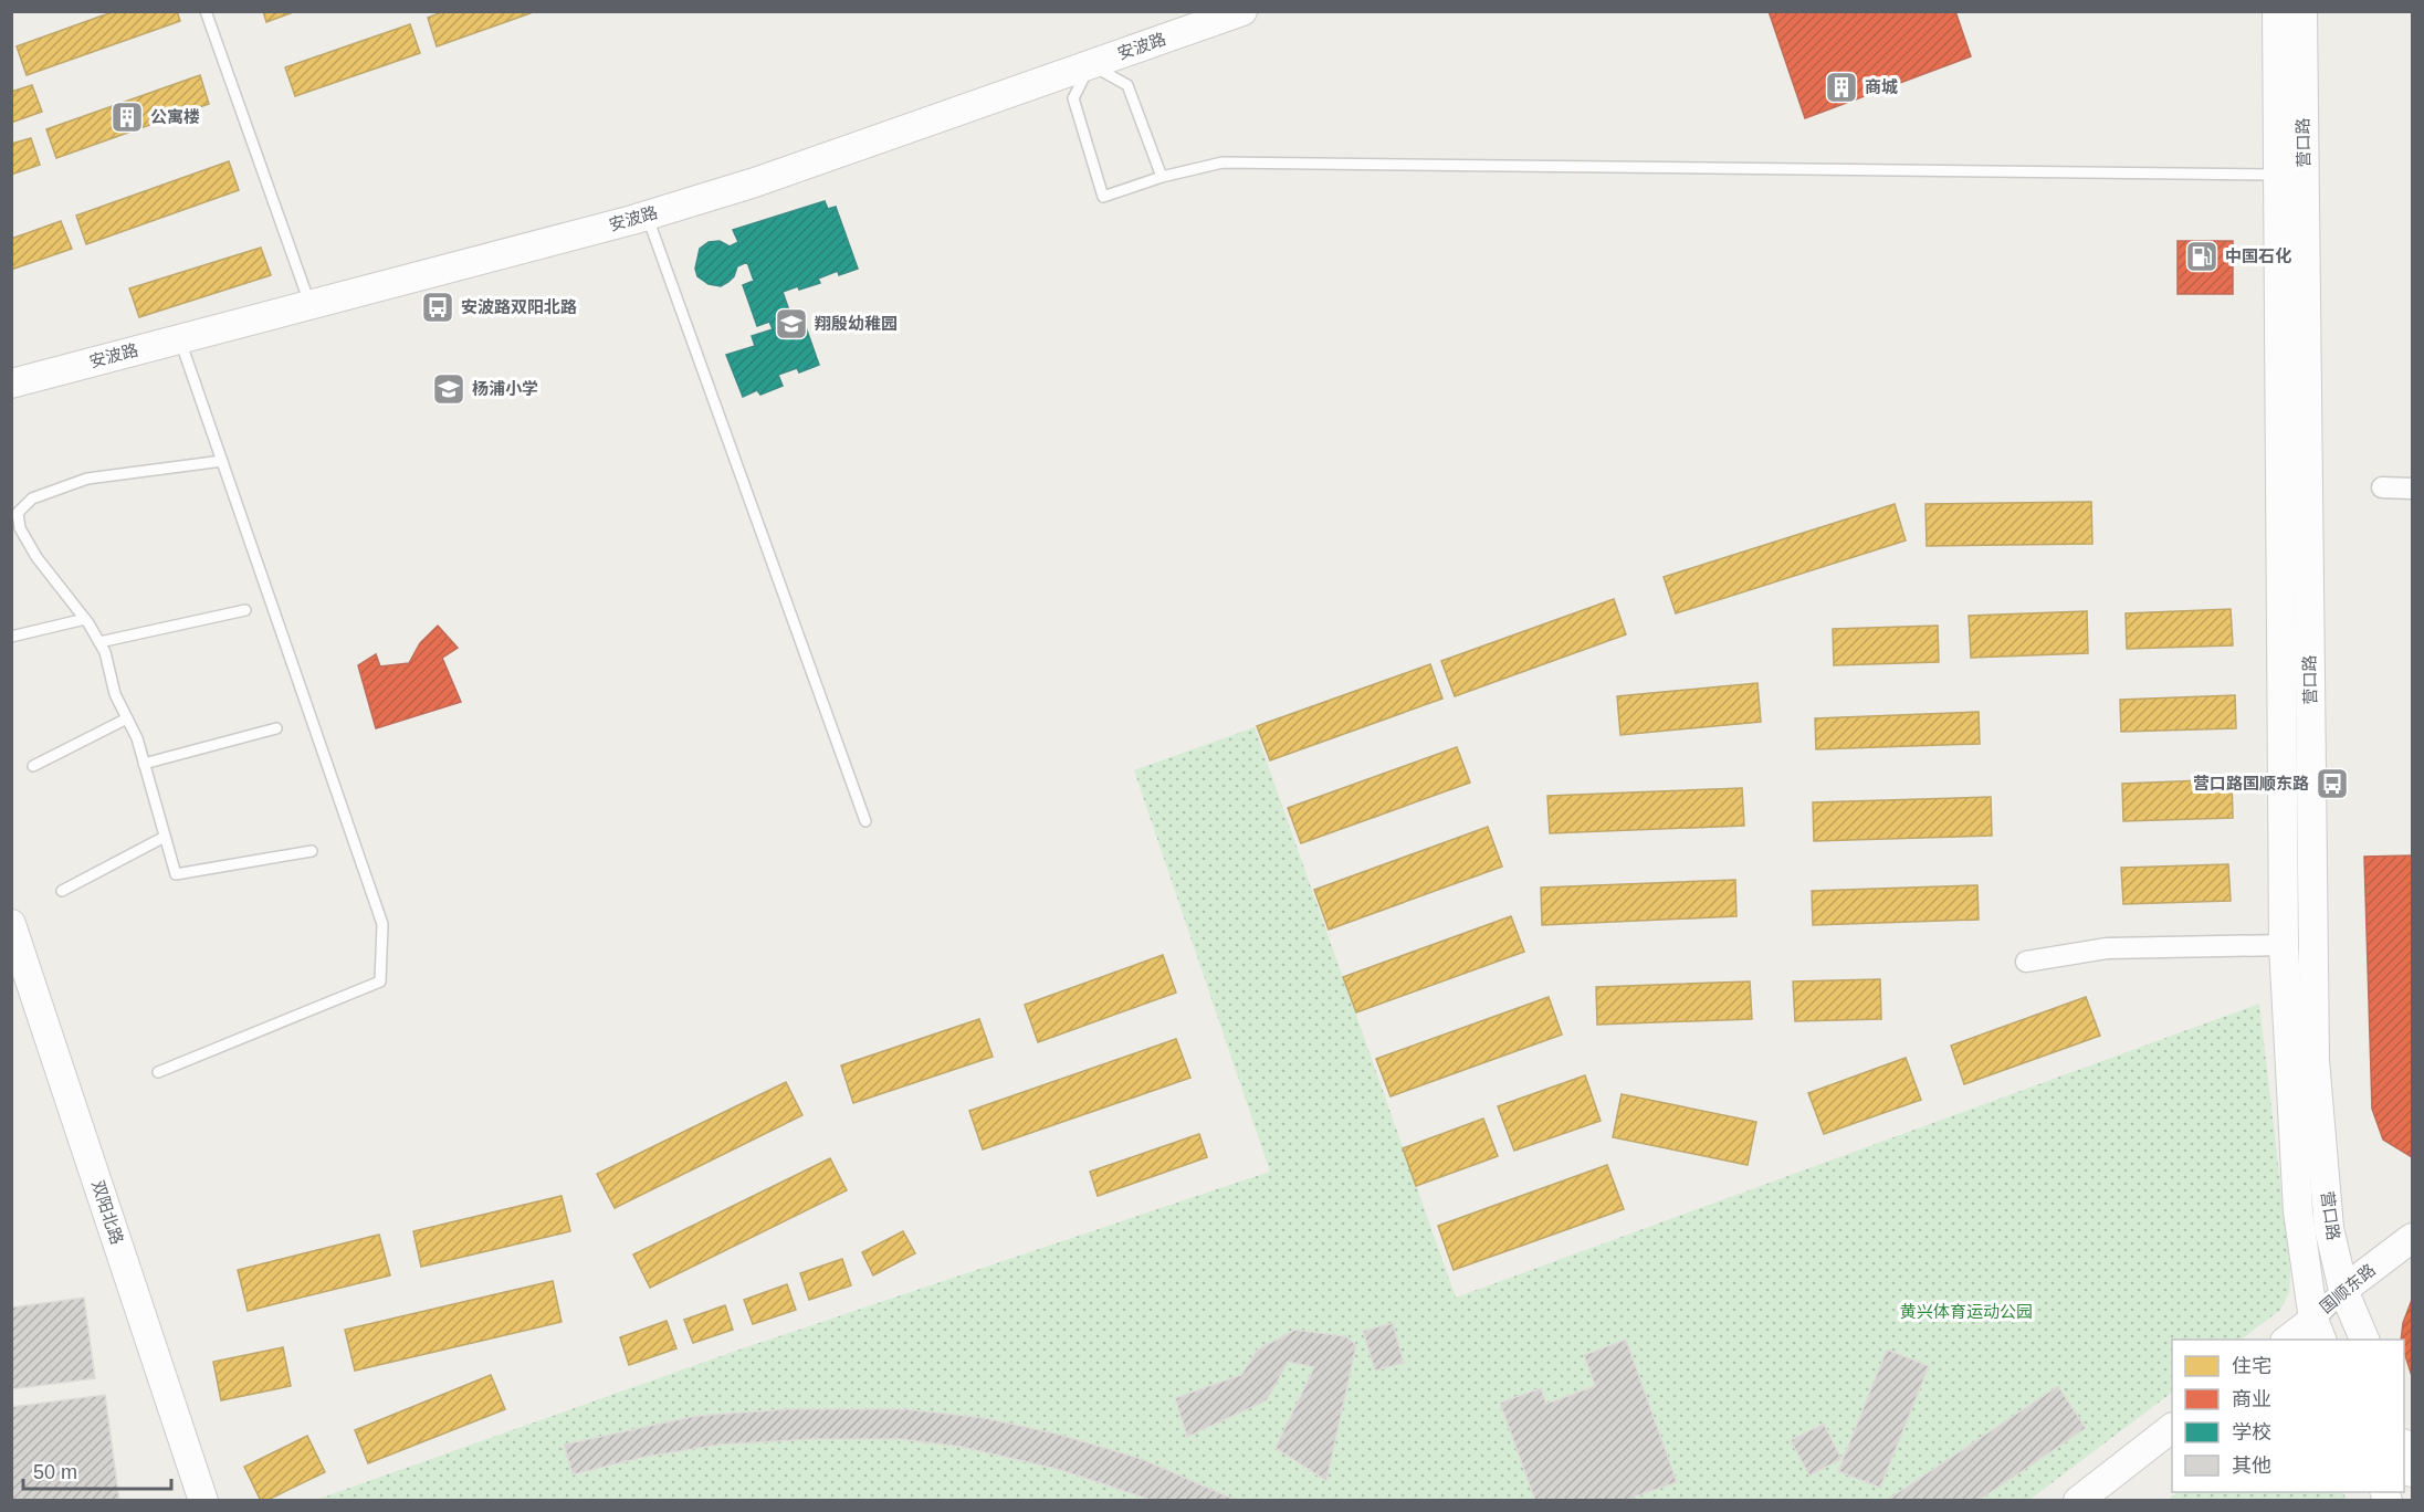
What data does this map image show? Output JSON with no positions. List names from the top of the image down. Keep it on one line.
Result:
{"streets":{"main road":["安波路","营口路","双阳北路","国顺东路"]},"crossings":[["营口路","国顺东路"]],"parks":["黄兴体育运动公园"],"places":{"building":["商城","公寓楼"],"fuel station":["中国石化"],"bus stop":["安波路双阳北路","营口路国顺东路"],"school or university":["翔殷幼稚园","杨浦小学"]},"legend":["住宅","商业","学校","其他"],"scale_bar":"50 m"}
